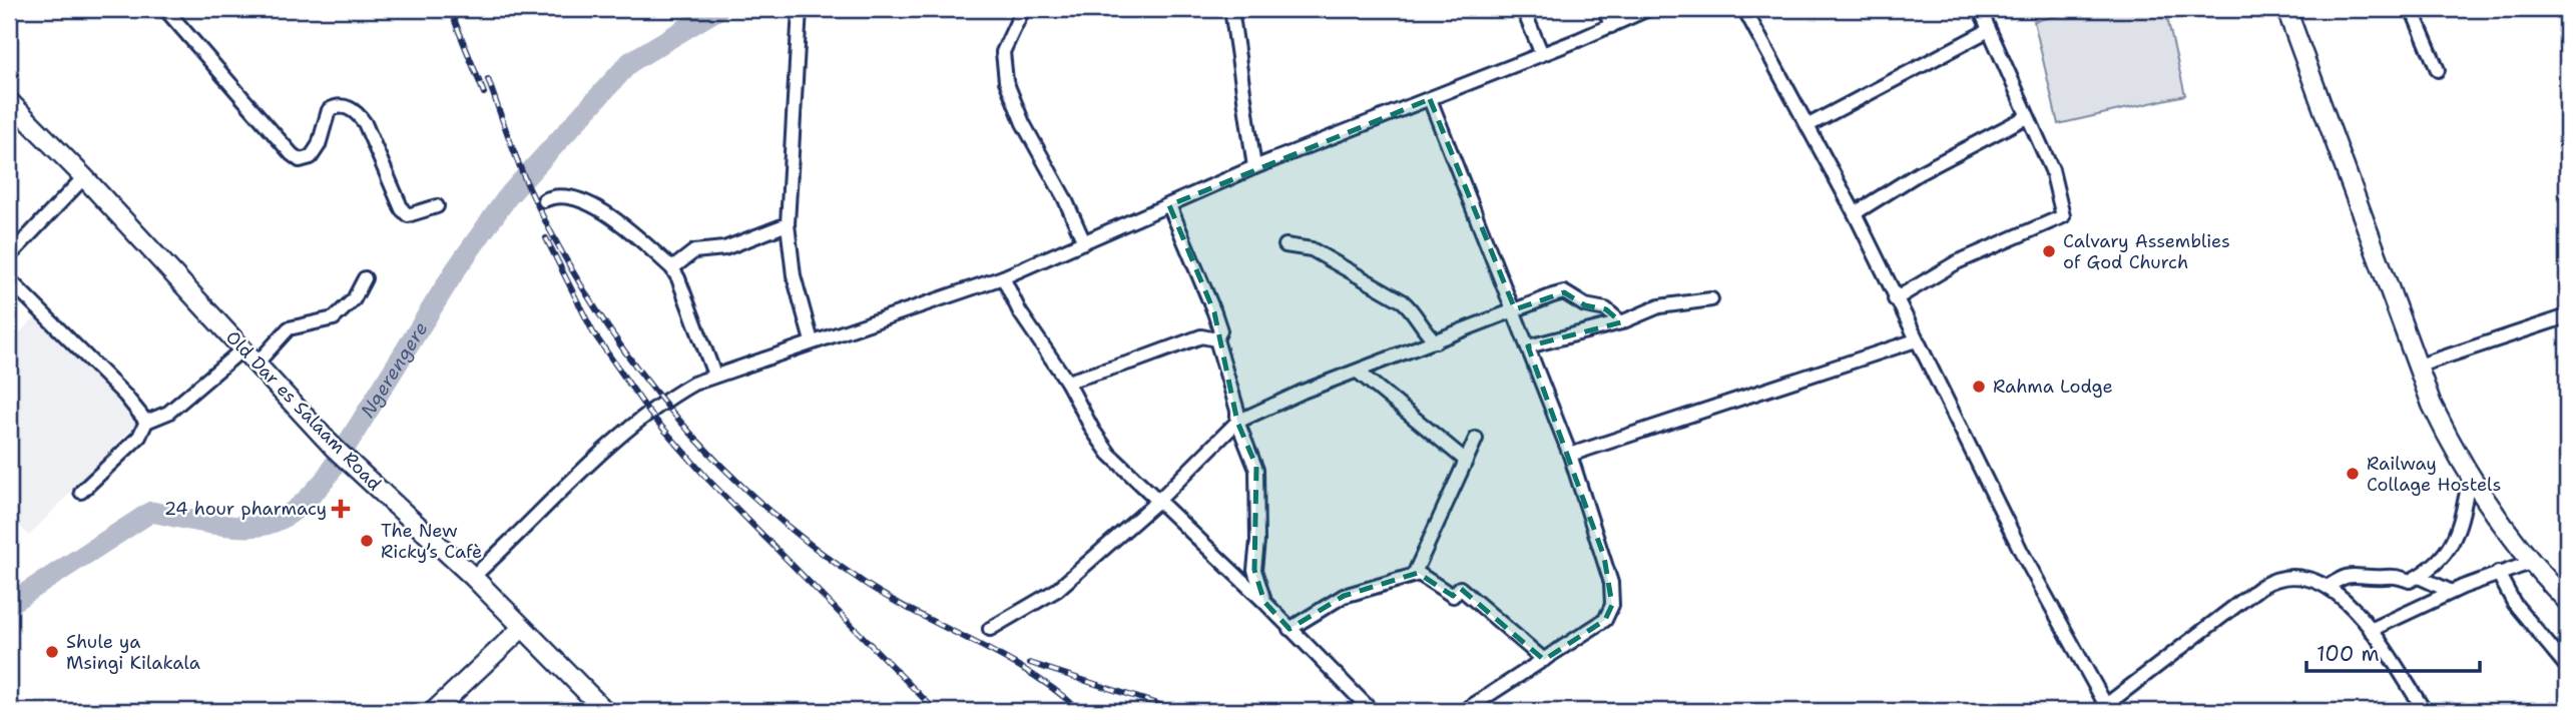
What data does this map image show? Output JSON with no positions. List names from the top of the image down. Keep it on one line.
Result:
{"streets":{"main road":["Old Dar es Salaam Road"]},"water":["Ngerengere"],"places":{"other":["Calvary Assemblies of God Church","Rahma Lodge","Railway Collage Hostels","The New Ricky’s Cafè","Shule ya Msingi Kilakala"],"health":["24 hour pharmacy"]},"scale_bar":"100 m"}
